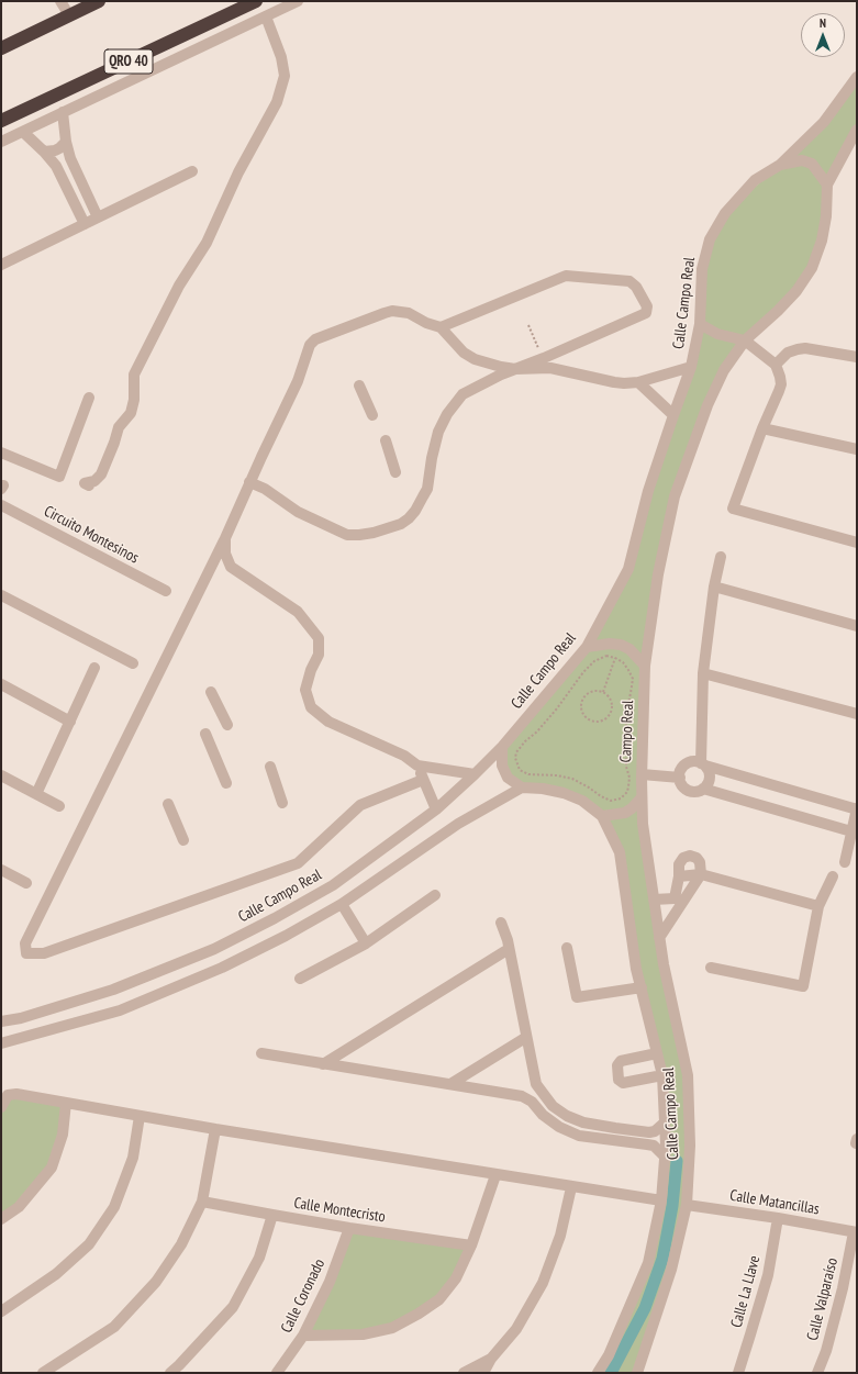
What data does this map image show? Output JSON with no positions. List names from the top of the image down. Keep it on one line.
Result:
{"streets":{"highway":["QRO 40"],"street":["Calle Campo Real","Circuito Montesinos","Campo Real","Calle Matancillas","Calle Montecristo","Calle La Llave","Calle Coronado","Calle Valparaíso"]},"crossings":[["Calle Campo Real","Campo Real"],["Calle Campo Real","Calle Matancillas"],["Calle Matancillas","Calle La Llave"],["Calle Matancillas","Calle Valparaíso"],["Calle Montecristo","Calle Coronado"]],"north":"top"}
